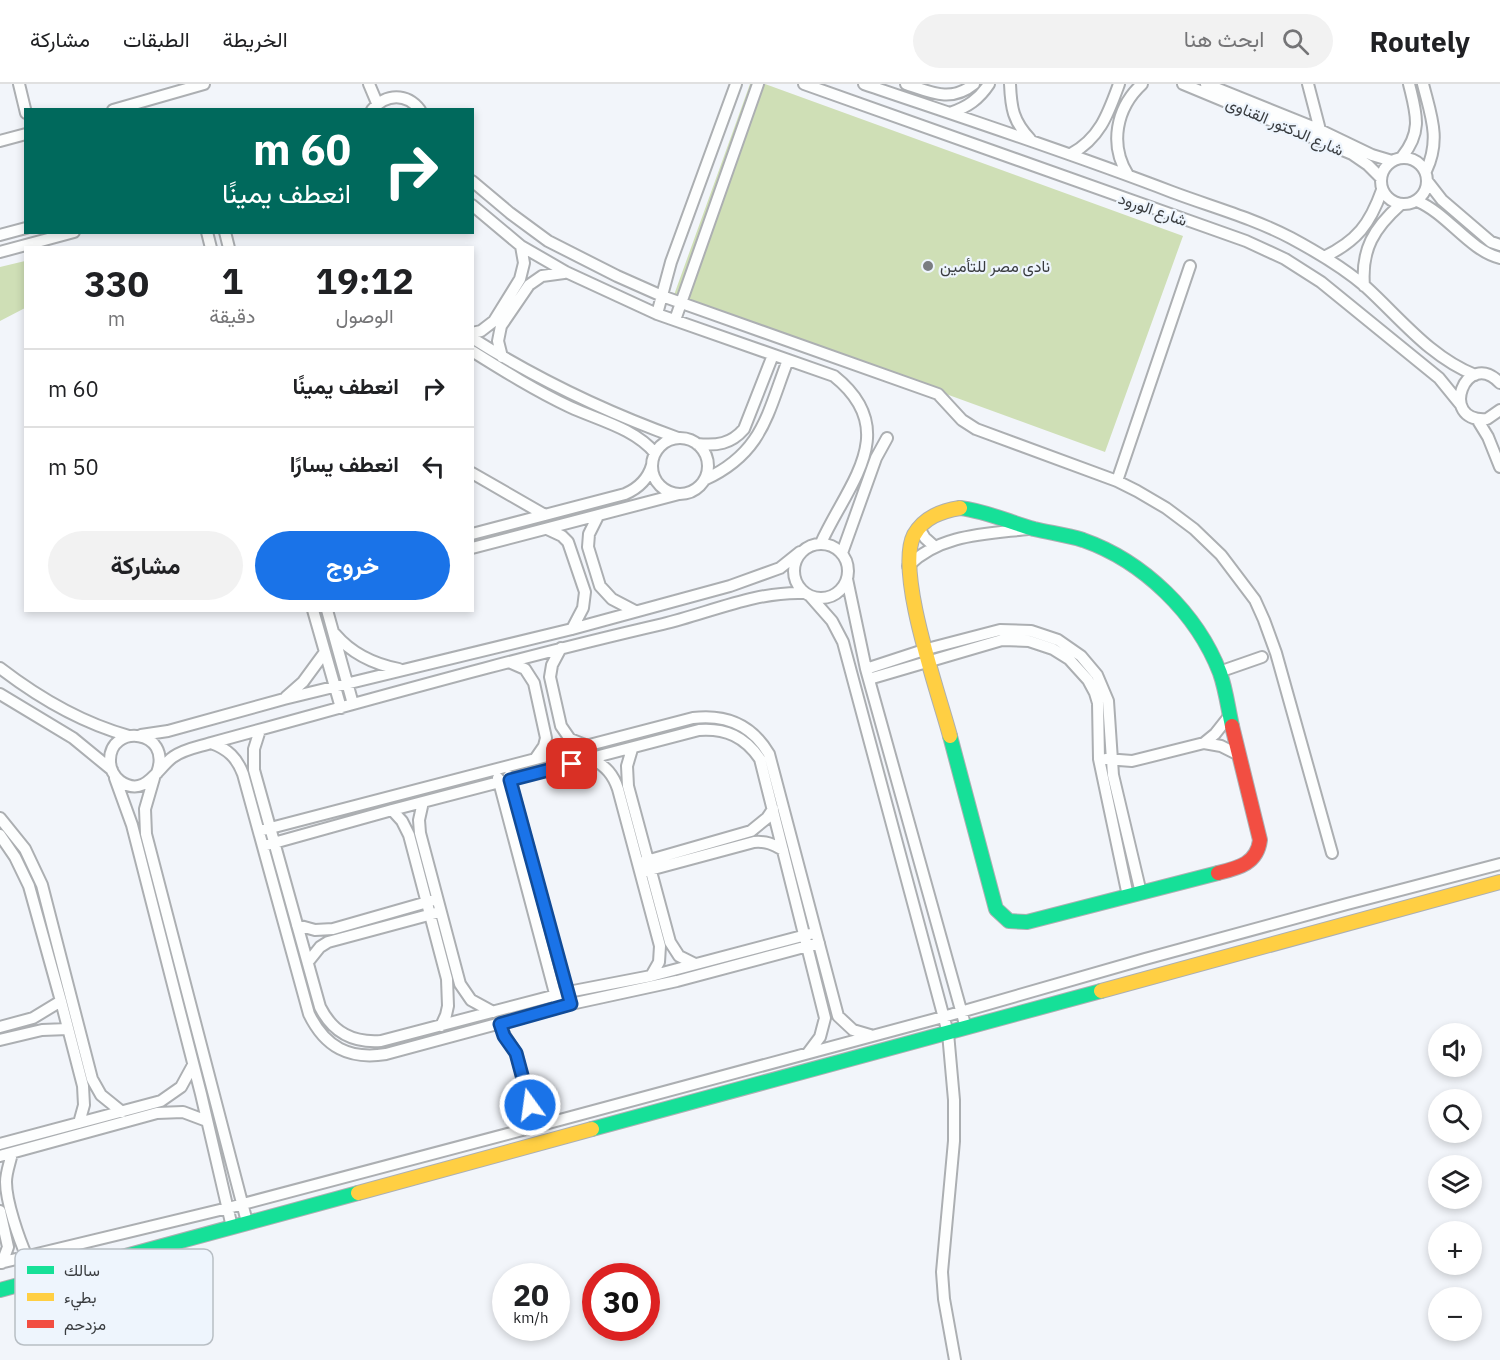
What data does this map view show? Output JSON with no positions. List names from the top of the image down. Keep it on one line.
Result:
{"streets":{"street":["شارع الدكتور القناوى","شارع الورود"]},"places":["نادى مصر للتأمين"],"legend":["سالك","بطيء","مزدحم"],"page":{"header":"Routely","search":"ابحث هنا","nav":["الخريطة","الطبقات","مشاركة"],"turn":["60 m","انعطف يمينًا"],"eta":["19:12","الوصول","1","دقيقة","330","m"],"list":[{"name":"انعطف يمينًا","value":"60 m"},{"name":"انعطف يسارًا","value":"50 m"}],"buttons":["خروج","مشاركة"],"map_buttons":["+","−"],"speed":"20 km/h","limit":"30"}}
